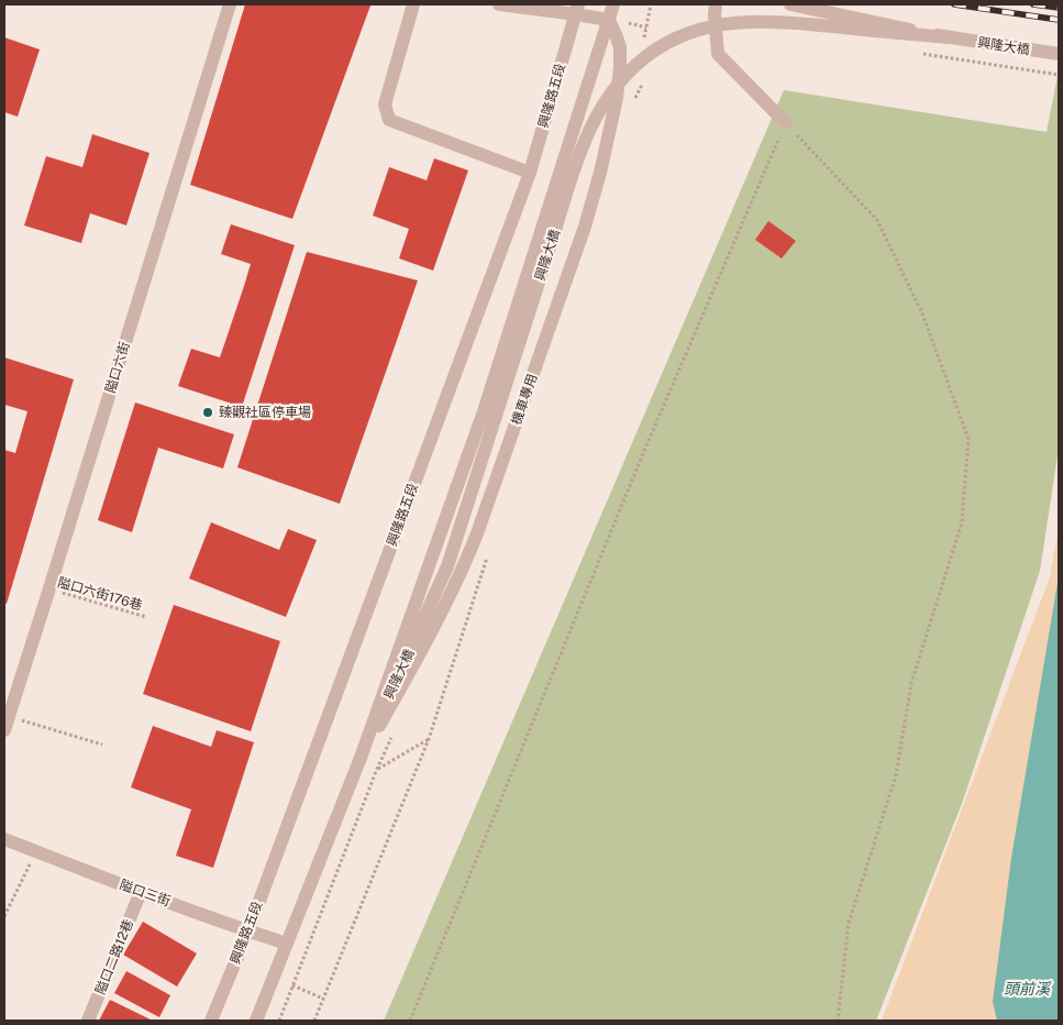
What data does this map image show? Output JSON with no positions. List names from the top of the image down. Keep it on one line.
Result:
{"streets":{"street":["興隆大橋","興隆路五段","隘口六街","機車專用","隘口三街","隘口二路12巷"],"path":["隘口六街176巷"]},"crossings":[["興隆大橋","機車專用"],["興隆路五段","隘口三街"],["隘口六街","隘口六街176巷"],["隘口三街","隘口二路12巷"]],"water":["頭前溪"],"places":["臻觀社區停車場"]}
